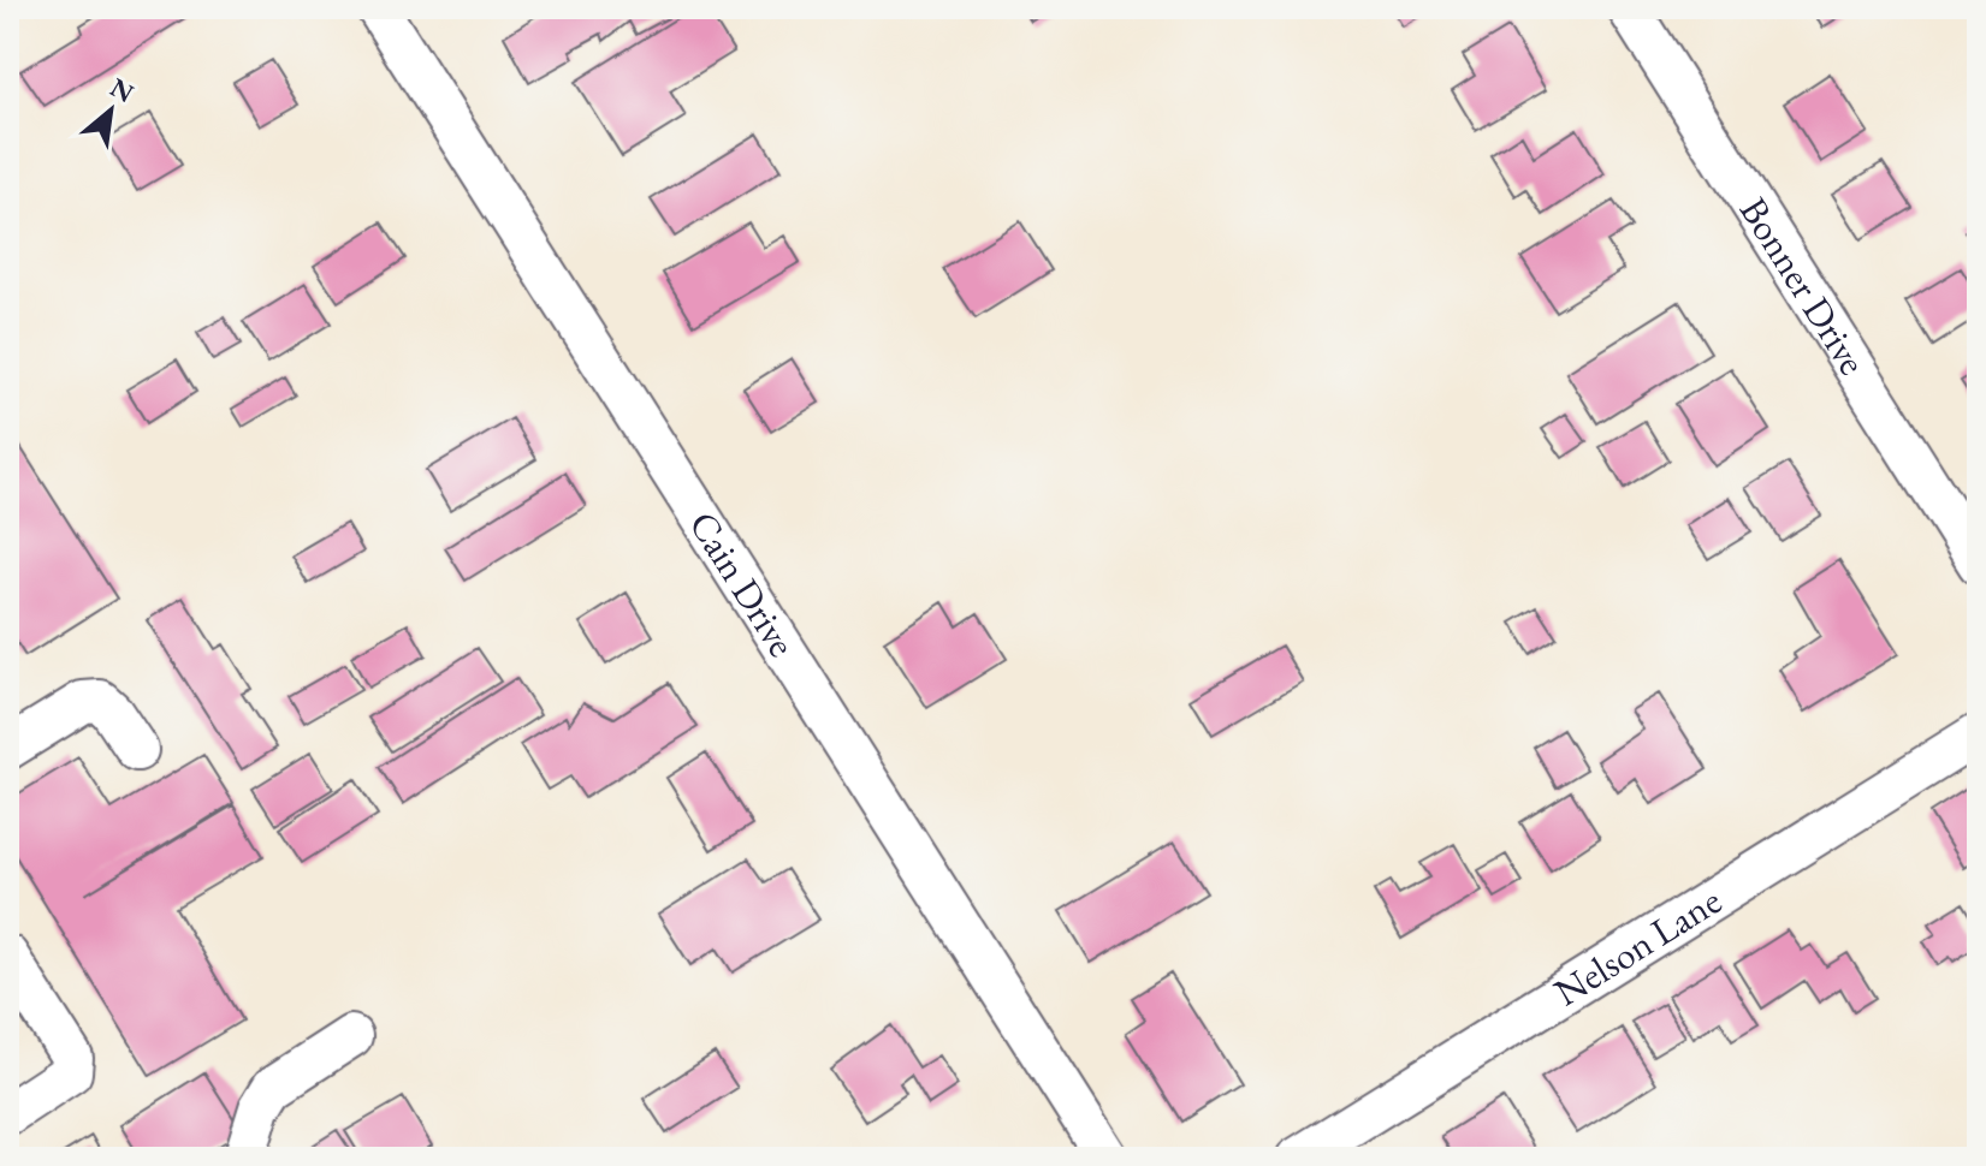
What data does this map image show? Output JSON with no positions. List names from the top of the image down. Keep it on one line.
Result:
{"streets":{"street":["Bonner Drive","Cain Drive","Nelson Lane"]},"north":"top right"}
